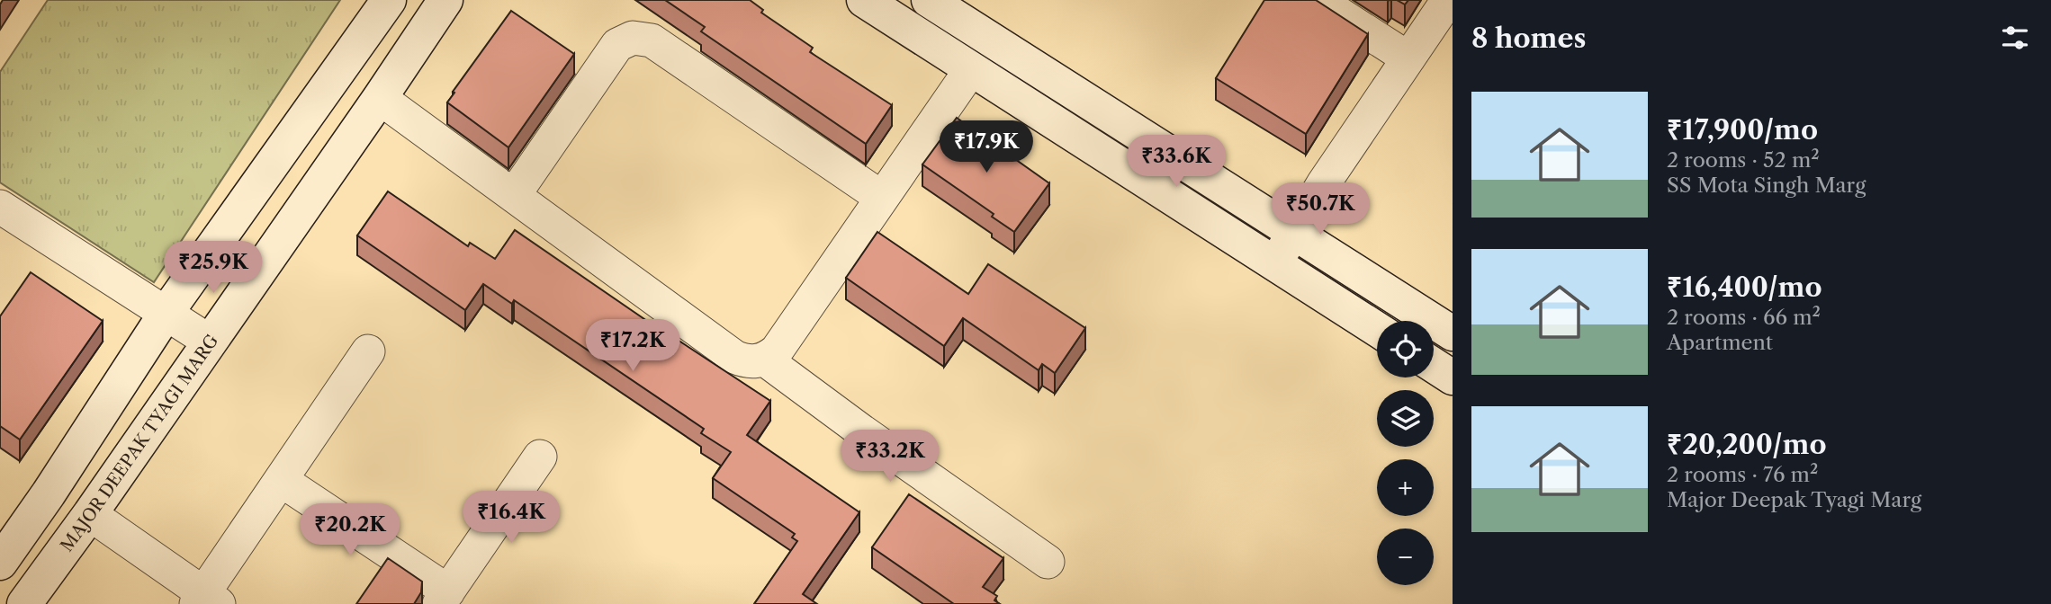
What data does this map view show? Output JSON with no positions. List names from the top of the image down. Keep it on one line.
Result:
{"streets":{"street":["MAJOR DEEPAK TYAGI MARG"]},"page":{"heading":"8 homes","list":[{"name":"₹17,900/mo","note":"2 rooms · 52 m² · SS Mota Singh Marg"},{"name":"₹16,400/mo","note":"2 rooms · 66 m² · Apartment"},{"name":"₹20,200/mo","note":"2 rooms · 76 m² · Major Deepak Tyagi Marg"}],"price":["₹17.9K","₹33.6K","₹50.7K","₹25.9K","₹17.2K","₹33.2K","₹16.4K","₹20.2K"],"map_buttons":["+","−"]}}
